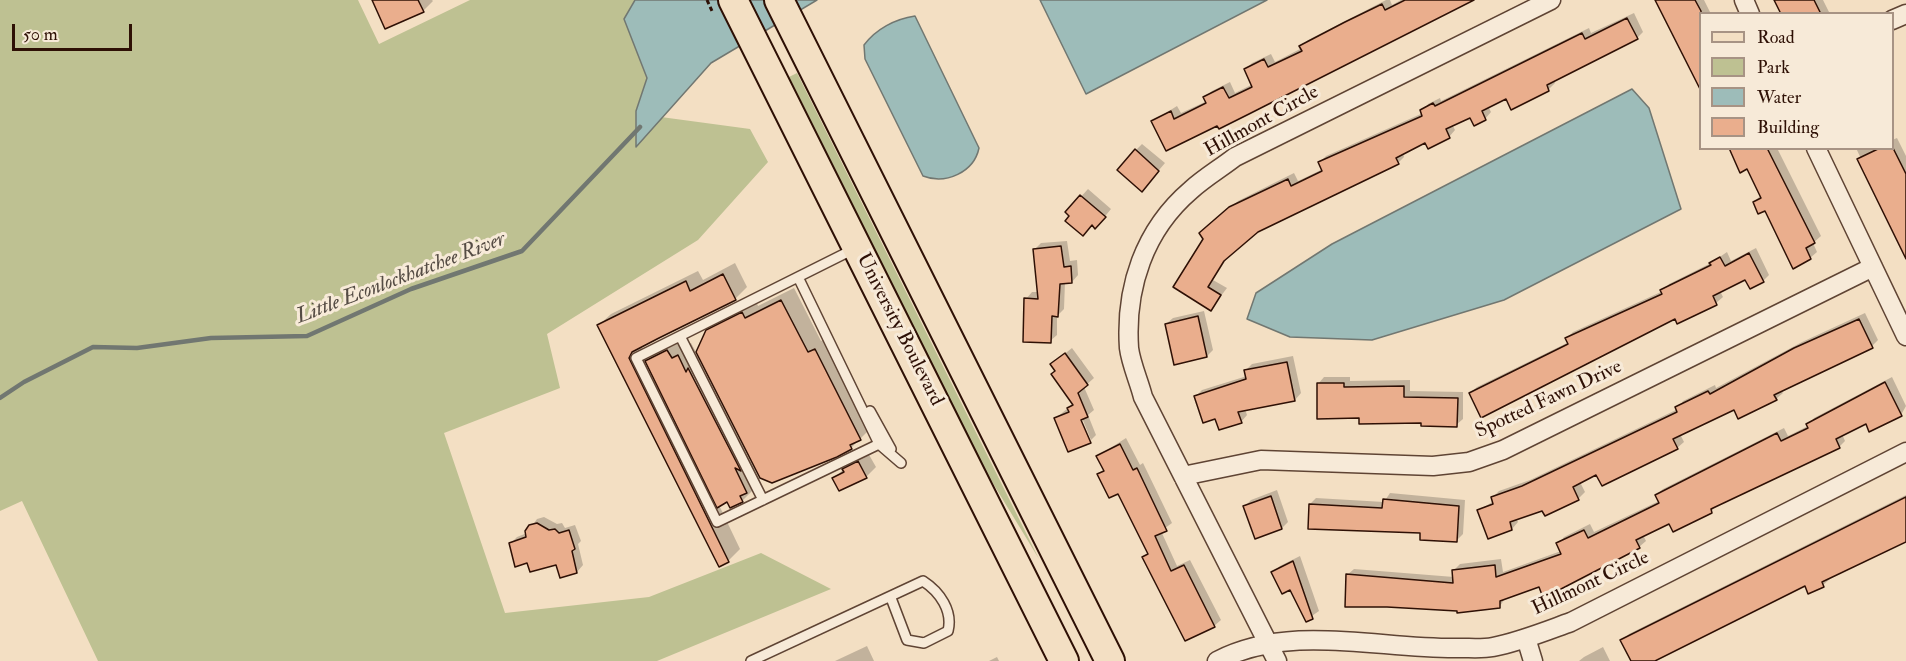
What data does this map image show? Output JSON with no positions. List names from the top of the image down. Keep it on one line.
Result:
{"streets":{"main road":["University Boulevard"],"street":["Hillmont Circle","Spotted Fawn Drive"]},"crossings":[["Hillmont Circle","Spotted Fawn Drive"]],"water":["Little Econlockhatchee River"],"legend":["Road","Park","Water","Building"],"scale_bar":"50 m"}
